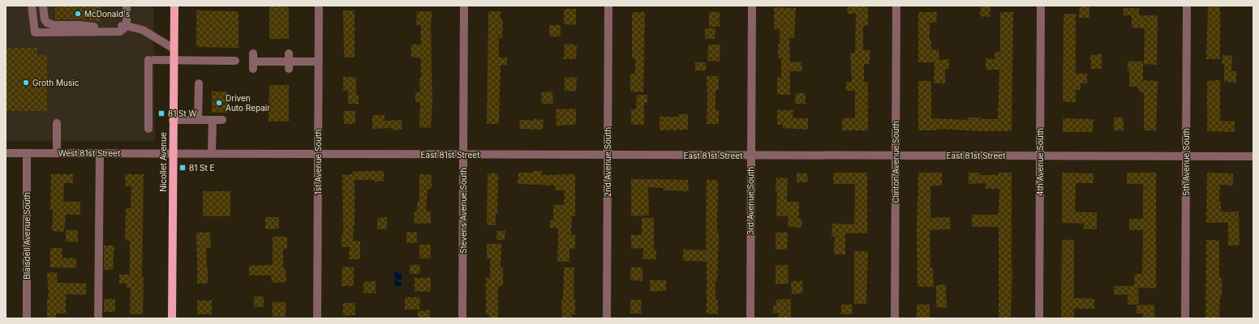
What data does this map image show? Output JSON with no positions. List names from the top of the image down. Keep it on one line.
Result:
{"streets":{"main road":["Nicollet Avenue"],"street":["West 81st Street","East 81st Street","1st Avenue South","2nd Avenue South","Clinton Avenue South","4th Avenue South","5th Avenue South","3rd Avenue South","Stevens Avenue South","Blaisdell Avenue South"]},"crossings":[["West 81st Street","East 81st Street"],["West 81st Street","Nicollet Avenue"],["West 81st Street","Blaisdell Avenue South"],["East 81st Street","Nicollet Avenue"],["East 81st Street","1st Avenue South"],["East 81st Street","2nd Avenue South"],["East 81st Street","Clinton Avenue South"],["East 81st Street","4th Avenue South"],["East 81st Street","5th Avenue South"],["East 81st Street","3rd Avenue South"],["East 81st Street","Stevens Avenue South"]],"places":{"other":["McDonald's","Groth Music","Driven Auto Repair"],"transit":["81 St W","81 St E"]}}
